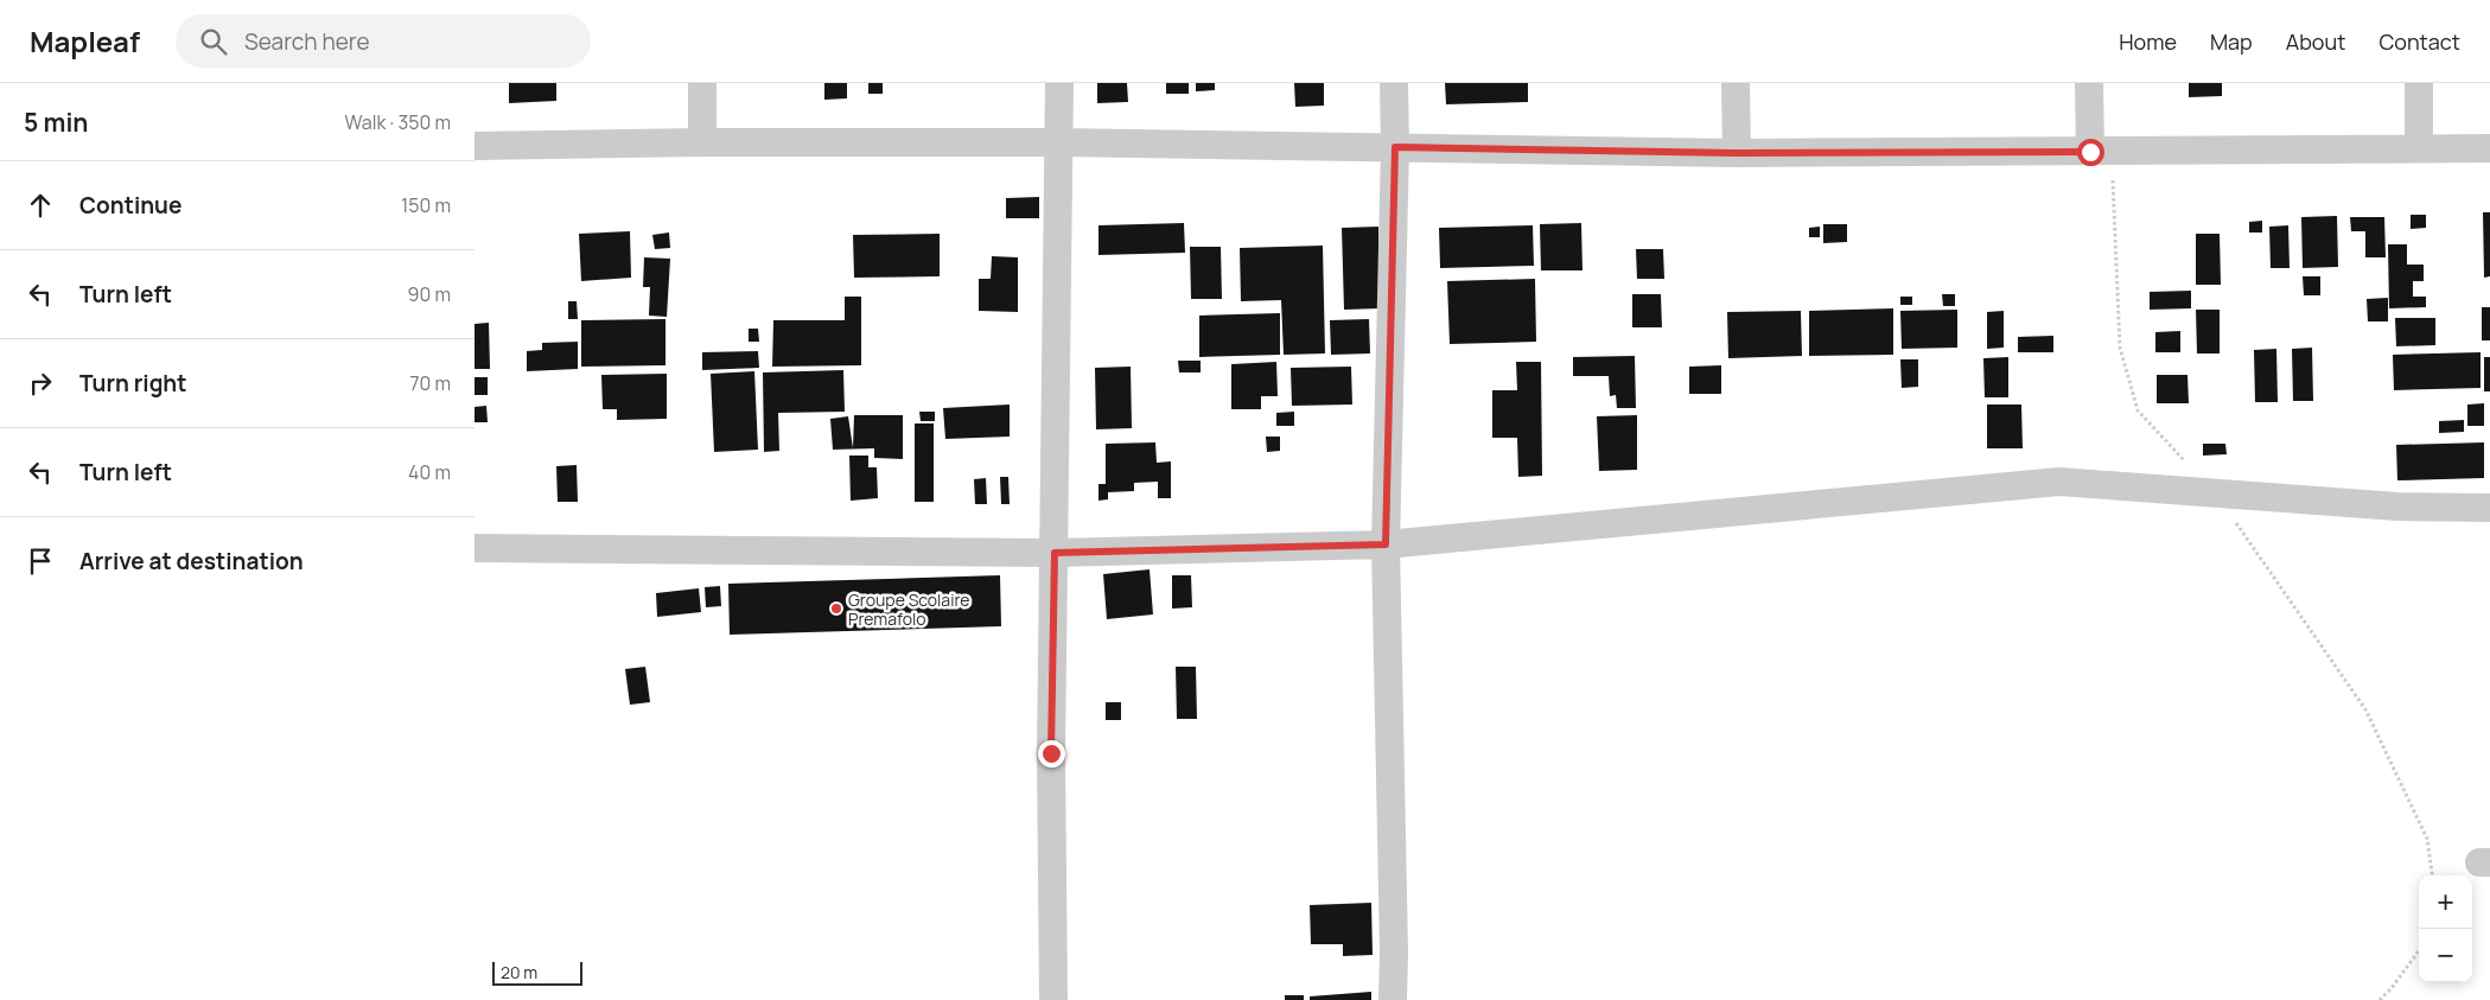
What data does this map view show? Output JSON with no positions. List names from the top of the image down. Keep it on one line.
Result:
{"places":["Groupe Scolaire Premafolo"],"scale_bar":"20 m","page":{"header":"Mapleaf","search":"Search here","nav":["Home","Map","About","Contact"],"heading":["5 min","Walk · 350 m"],"list":[["Continue","150 m"],["Turn left","90 m"],["Turn right","70 m"],["Turn left","40 m"],"Arrive at destination"],"map_buttons":["+","−"],"scale":"20 m"}}
